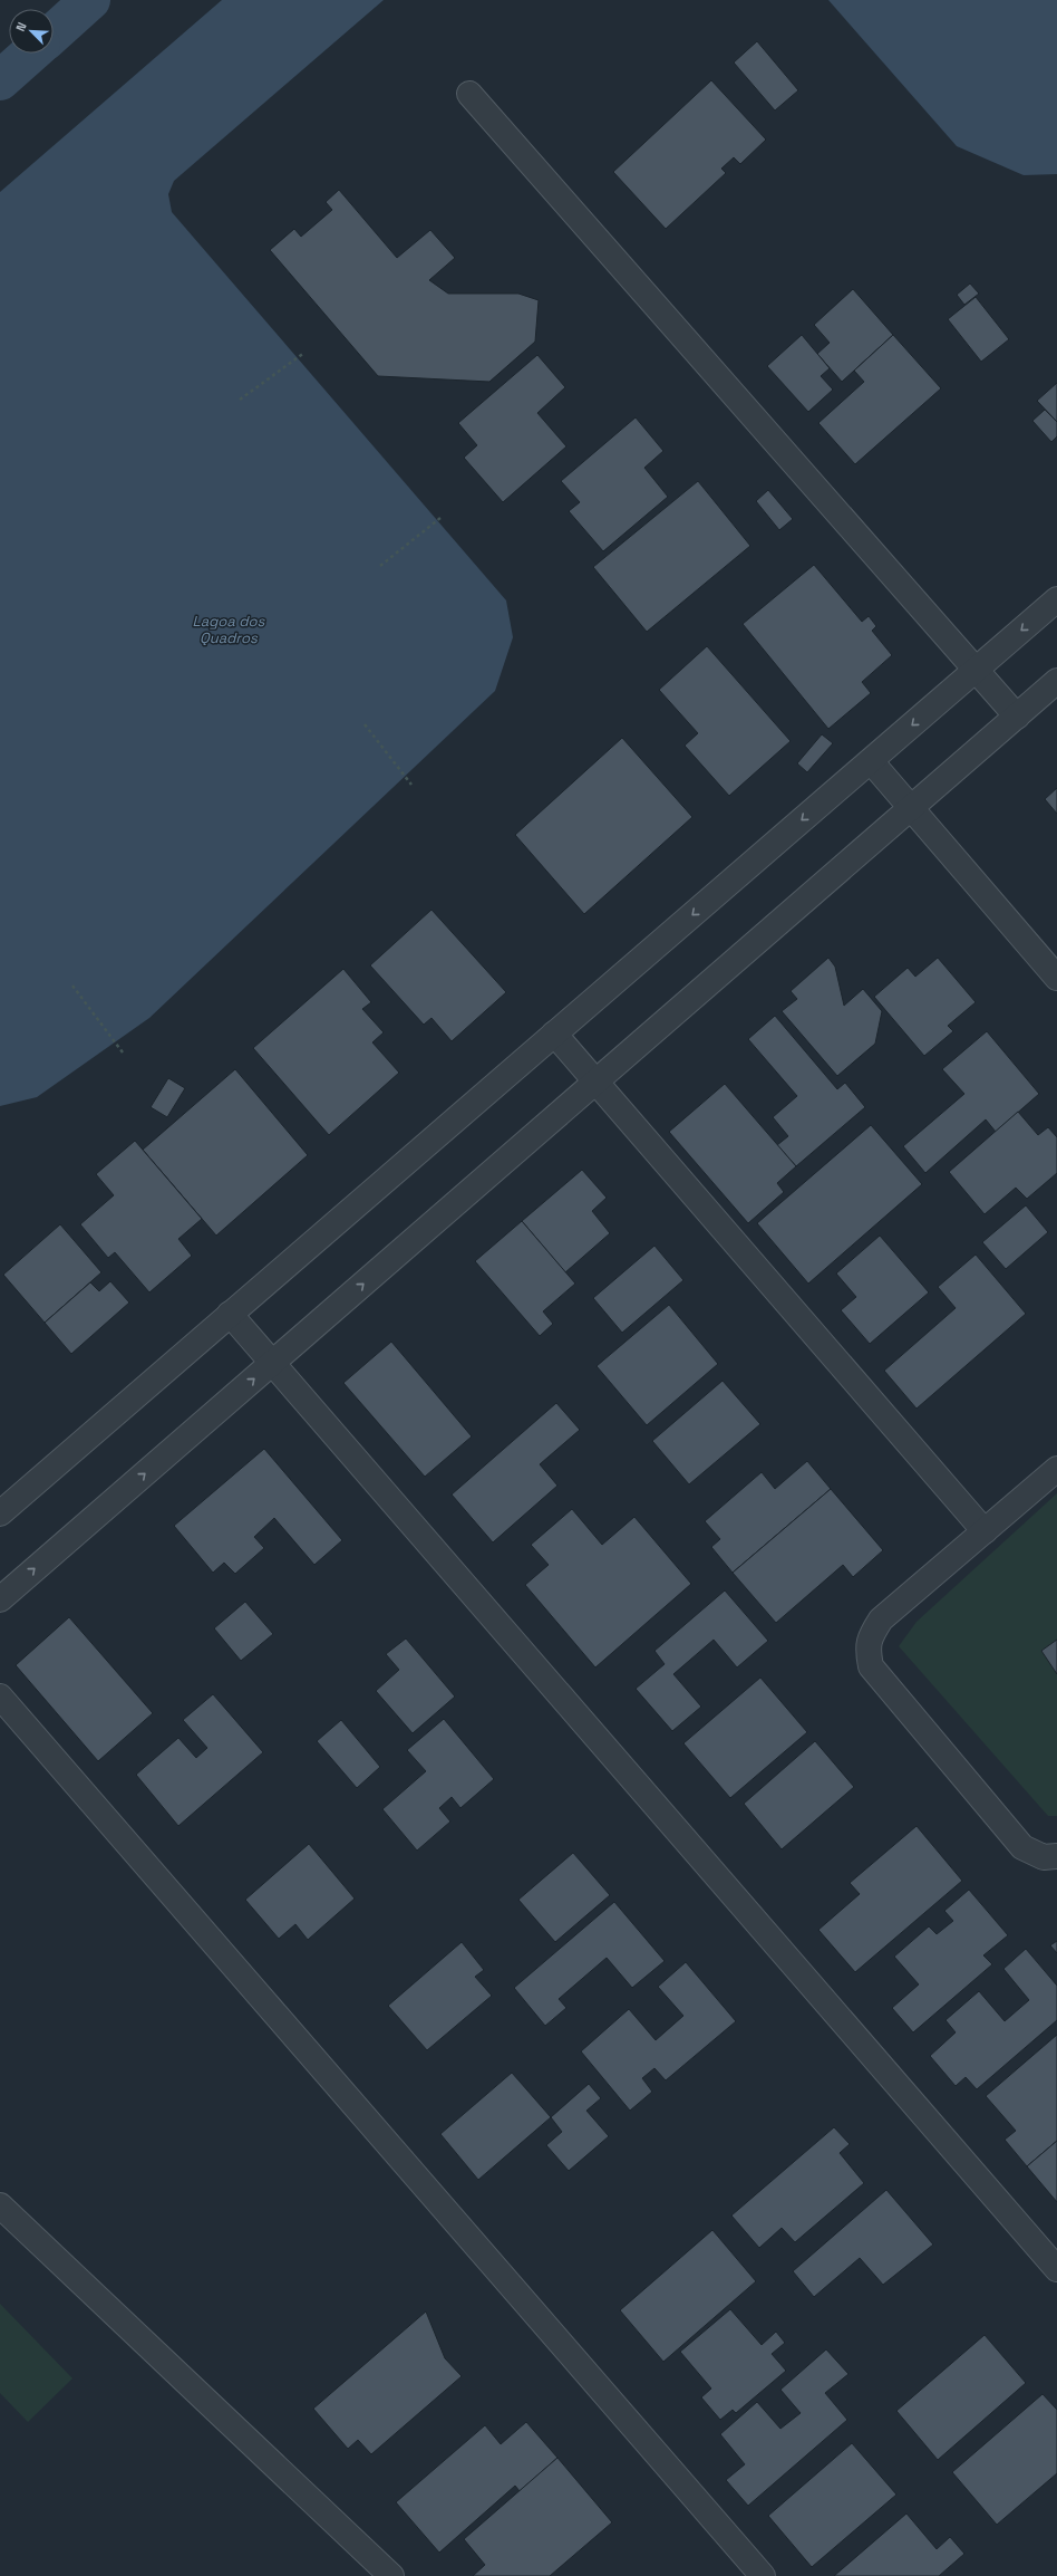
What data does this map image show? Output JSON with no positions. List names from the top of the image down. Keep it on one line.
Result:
{"water":["Lagoa dos Quadros"],"north":"top left"}
